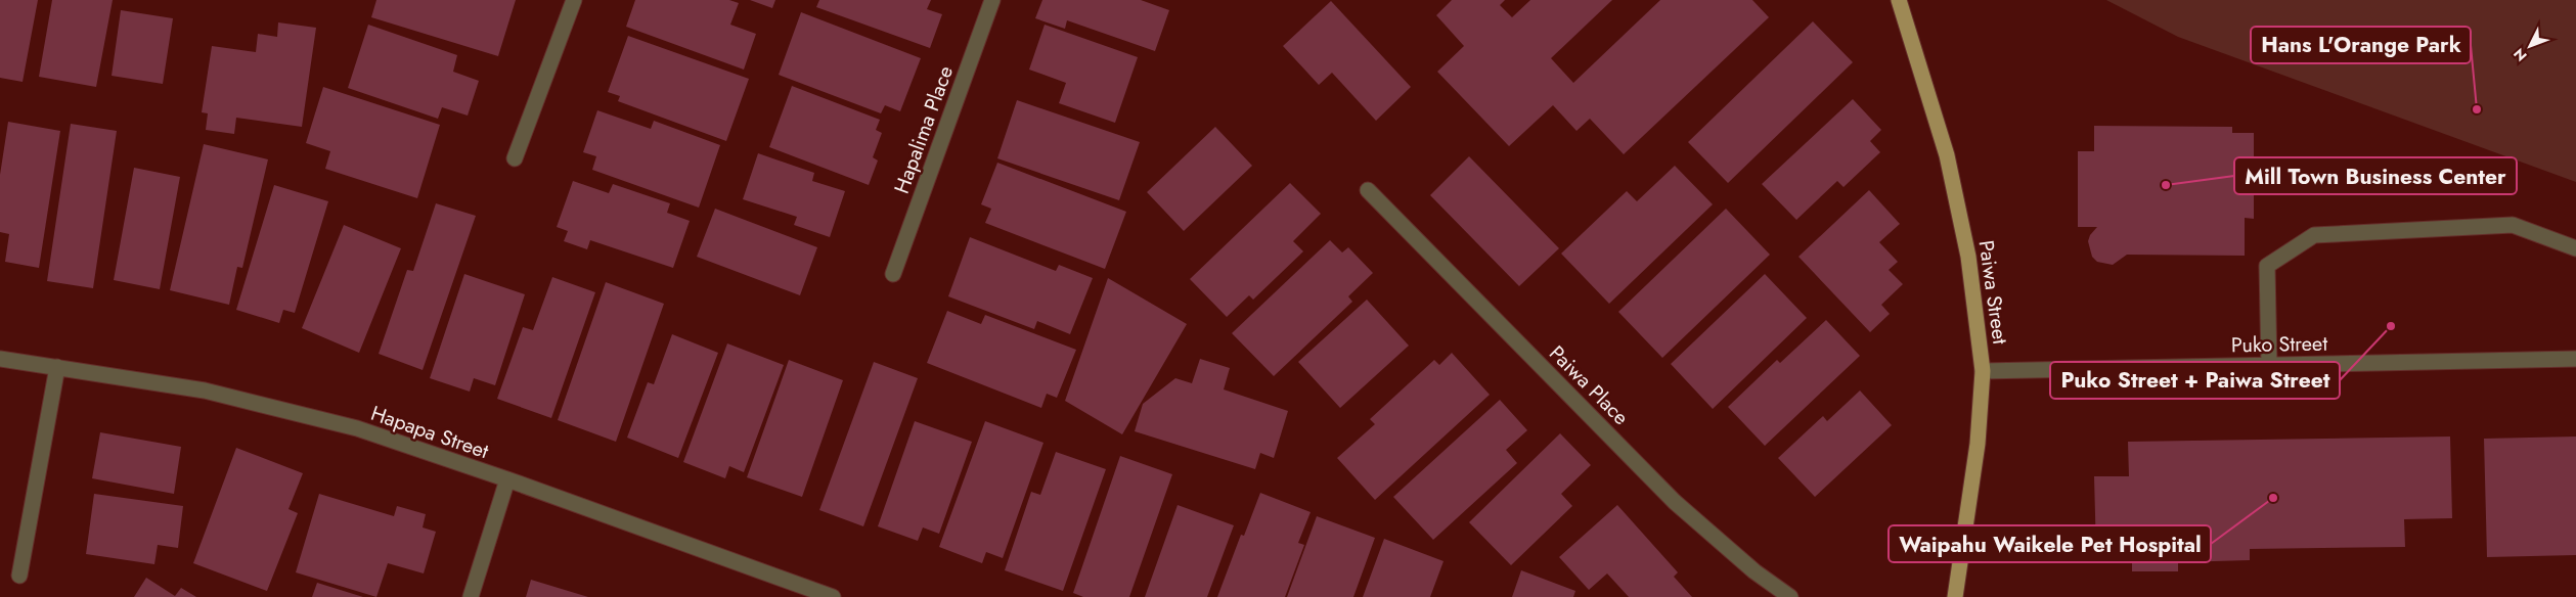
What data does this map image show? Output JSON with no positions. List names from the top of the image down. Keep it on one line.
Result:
{"streets":{"main road":["Paiwa Street"],"street":["Hapalima Place","Puko Street","Paiwa Place","Hapapa Street"]},"crossings":[["Paiwa Street","Puko Street"]],"places":["Hans L'Orange Park","Mill Town Business Center","Puko Street + Paiwa Street","Waipahu Waikele Pet Hospital"],"north":"bottom left"}
